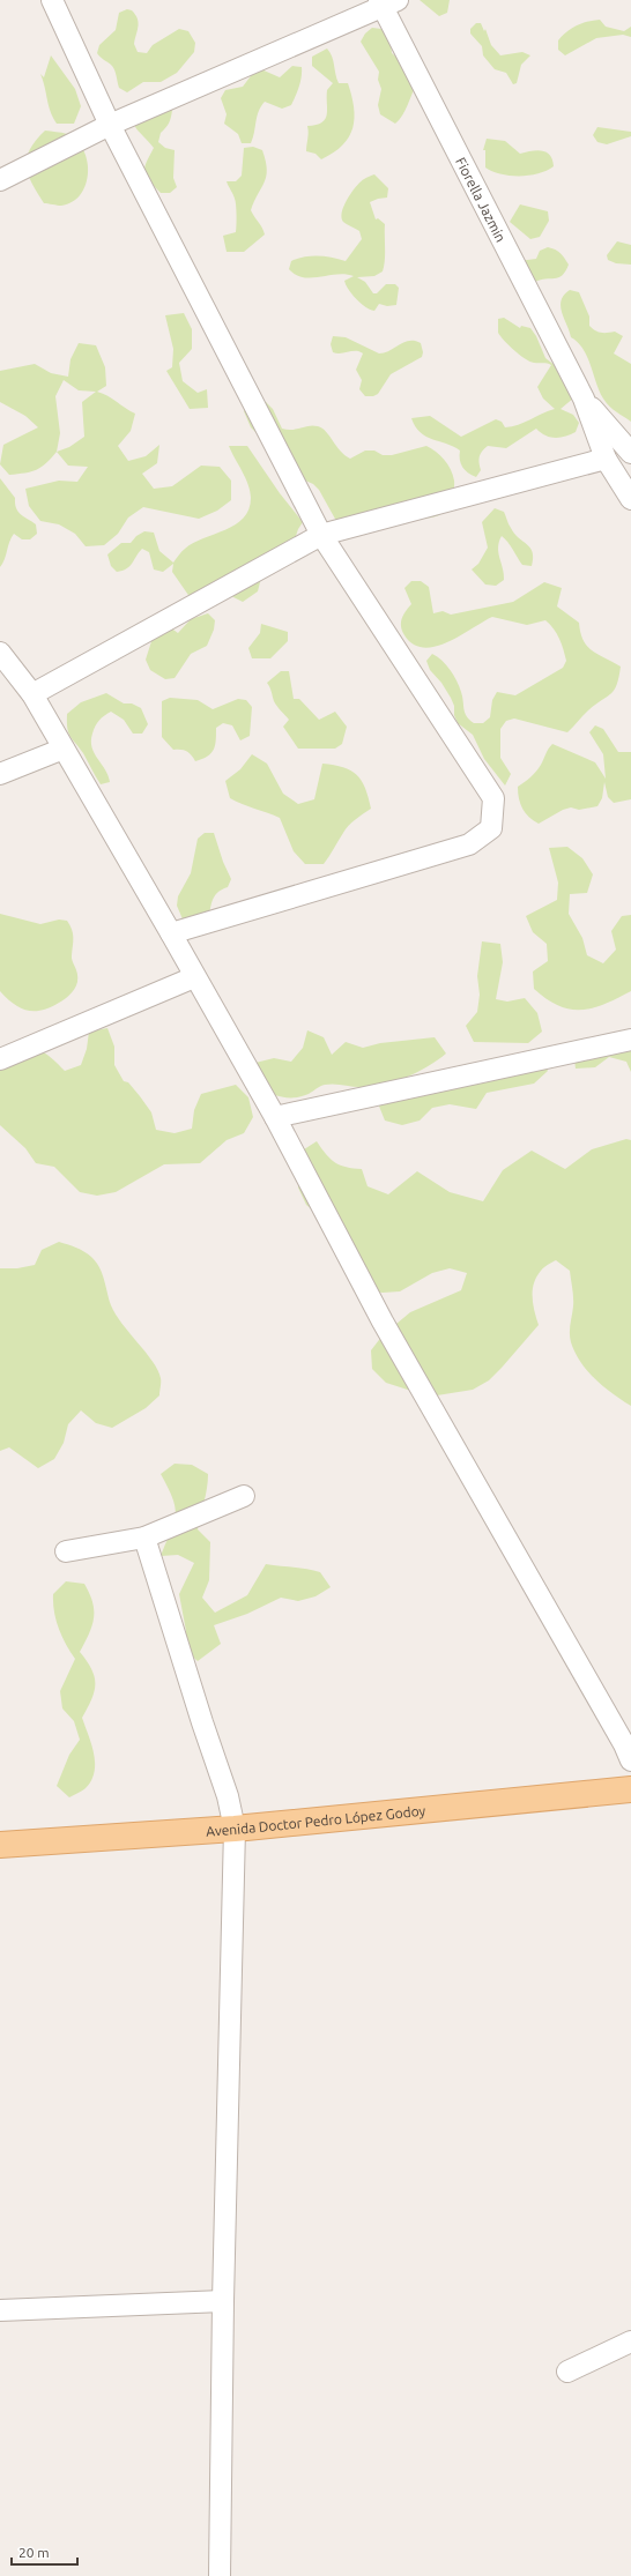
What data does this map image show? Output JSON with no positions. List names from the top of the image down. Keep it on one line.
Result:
{"streets":{"main road":["Avenida Doctor Pedro López Godoy"],"street":["Fiorella Jazmin"]},"scale_bar":"20 m"}
